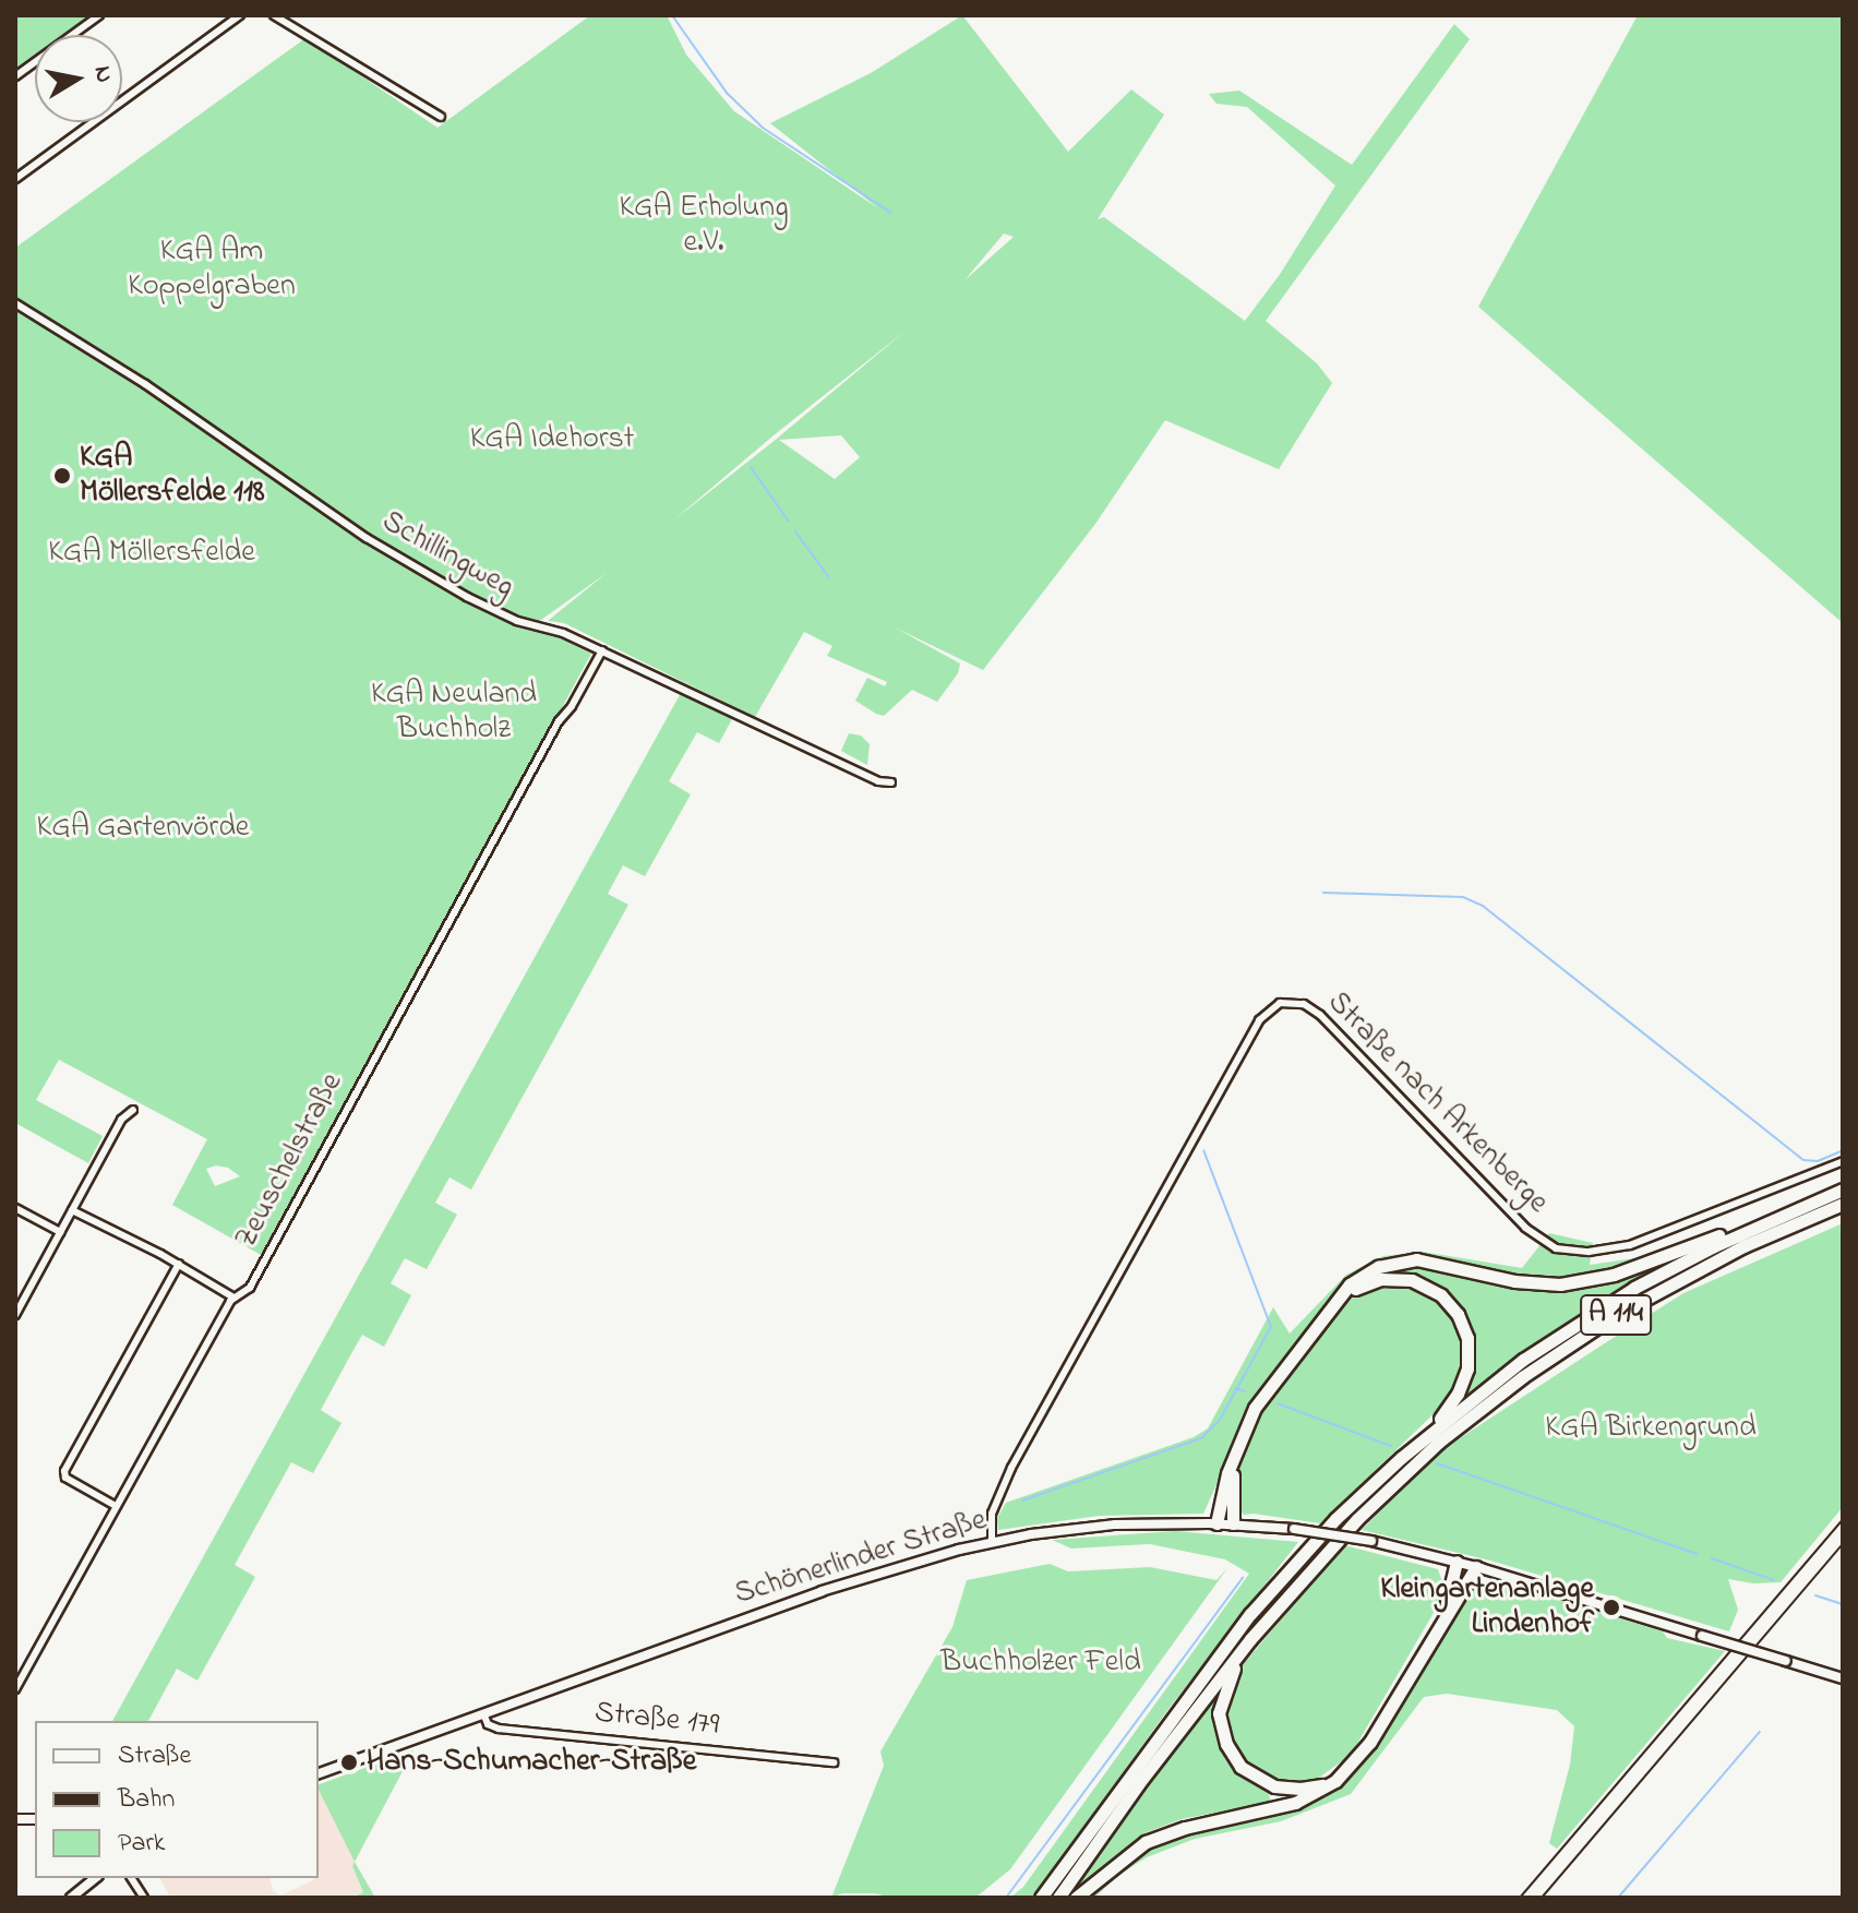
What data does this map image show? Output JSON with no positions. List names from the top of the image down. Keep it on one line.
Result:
{"streets":{"highway":["A 114"],"main road":["Schönerlinder Straße"],"street":["Schillingweg","Straße nach Arkenberge","Zeuschelstraße","Straße 179"]},"crossings":[["Schillingweg","Zeuschelstraße"],["Straße nach Arkenberge","Schönerlinder Straße"],["Schönerlinder Straße","Straße 179"]],"parks":["KGA Erholung e.V.","KGA Am Koppelgraben","KGA Idehorst","KGA Möllersfelde","KGA Neuland Buchholz","KGA Gartenvörde","KGA Birkengrund","Buchholzer Feld"],"places":["KGA Möllersfelde 118","Kleingartenanlage Lindenhof","Hans-Schumacher-Straße"],"legend":["Straße","Bahn","Park"],"north":"right"}
